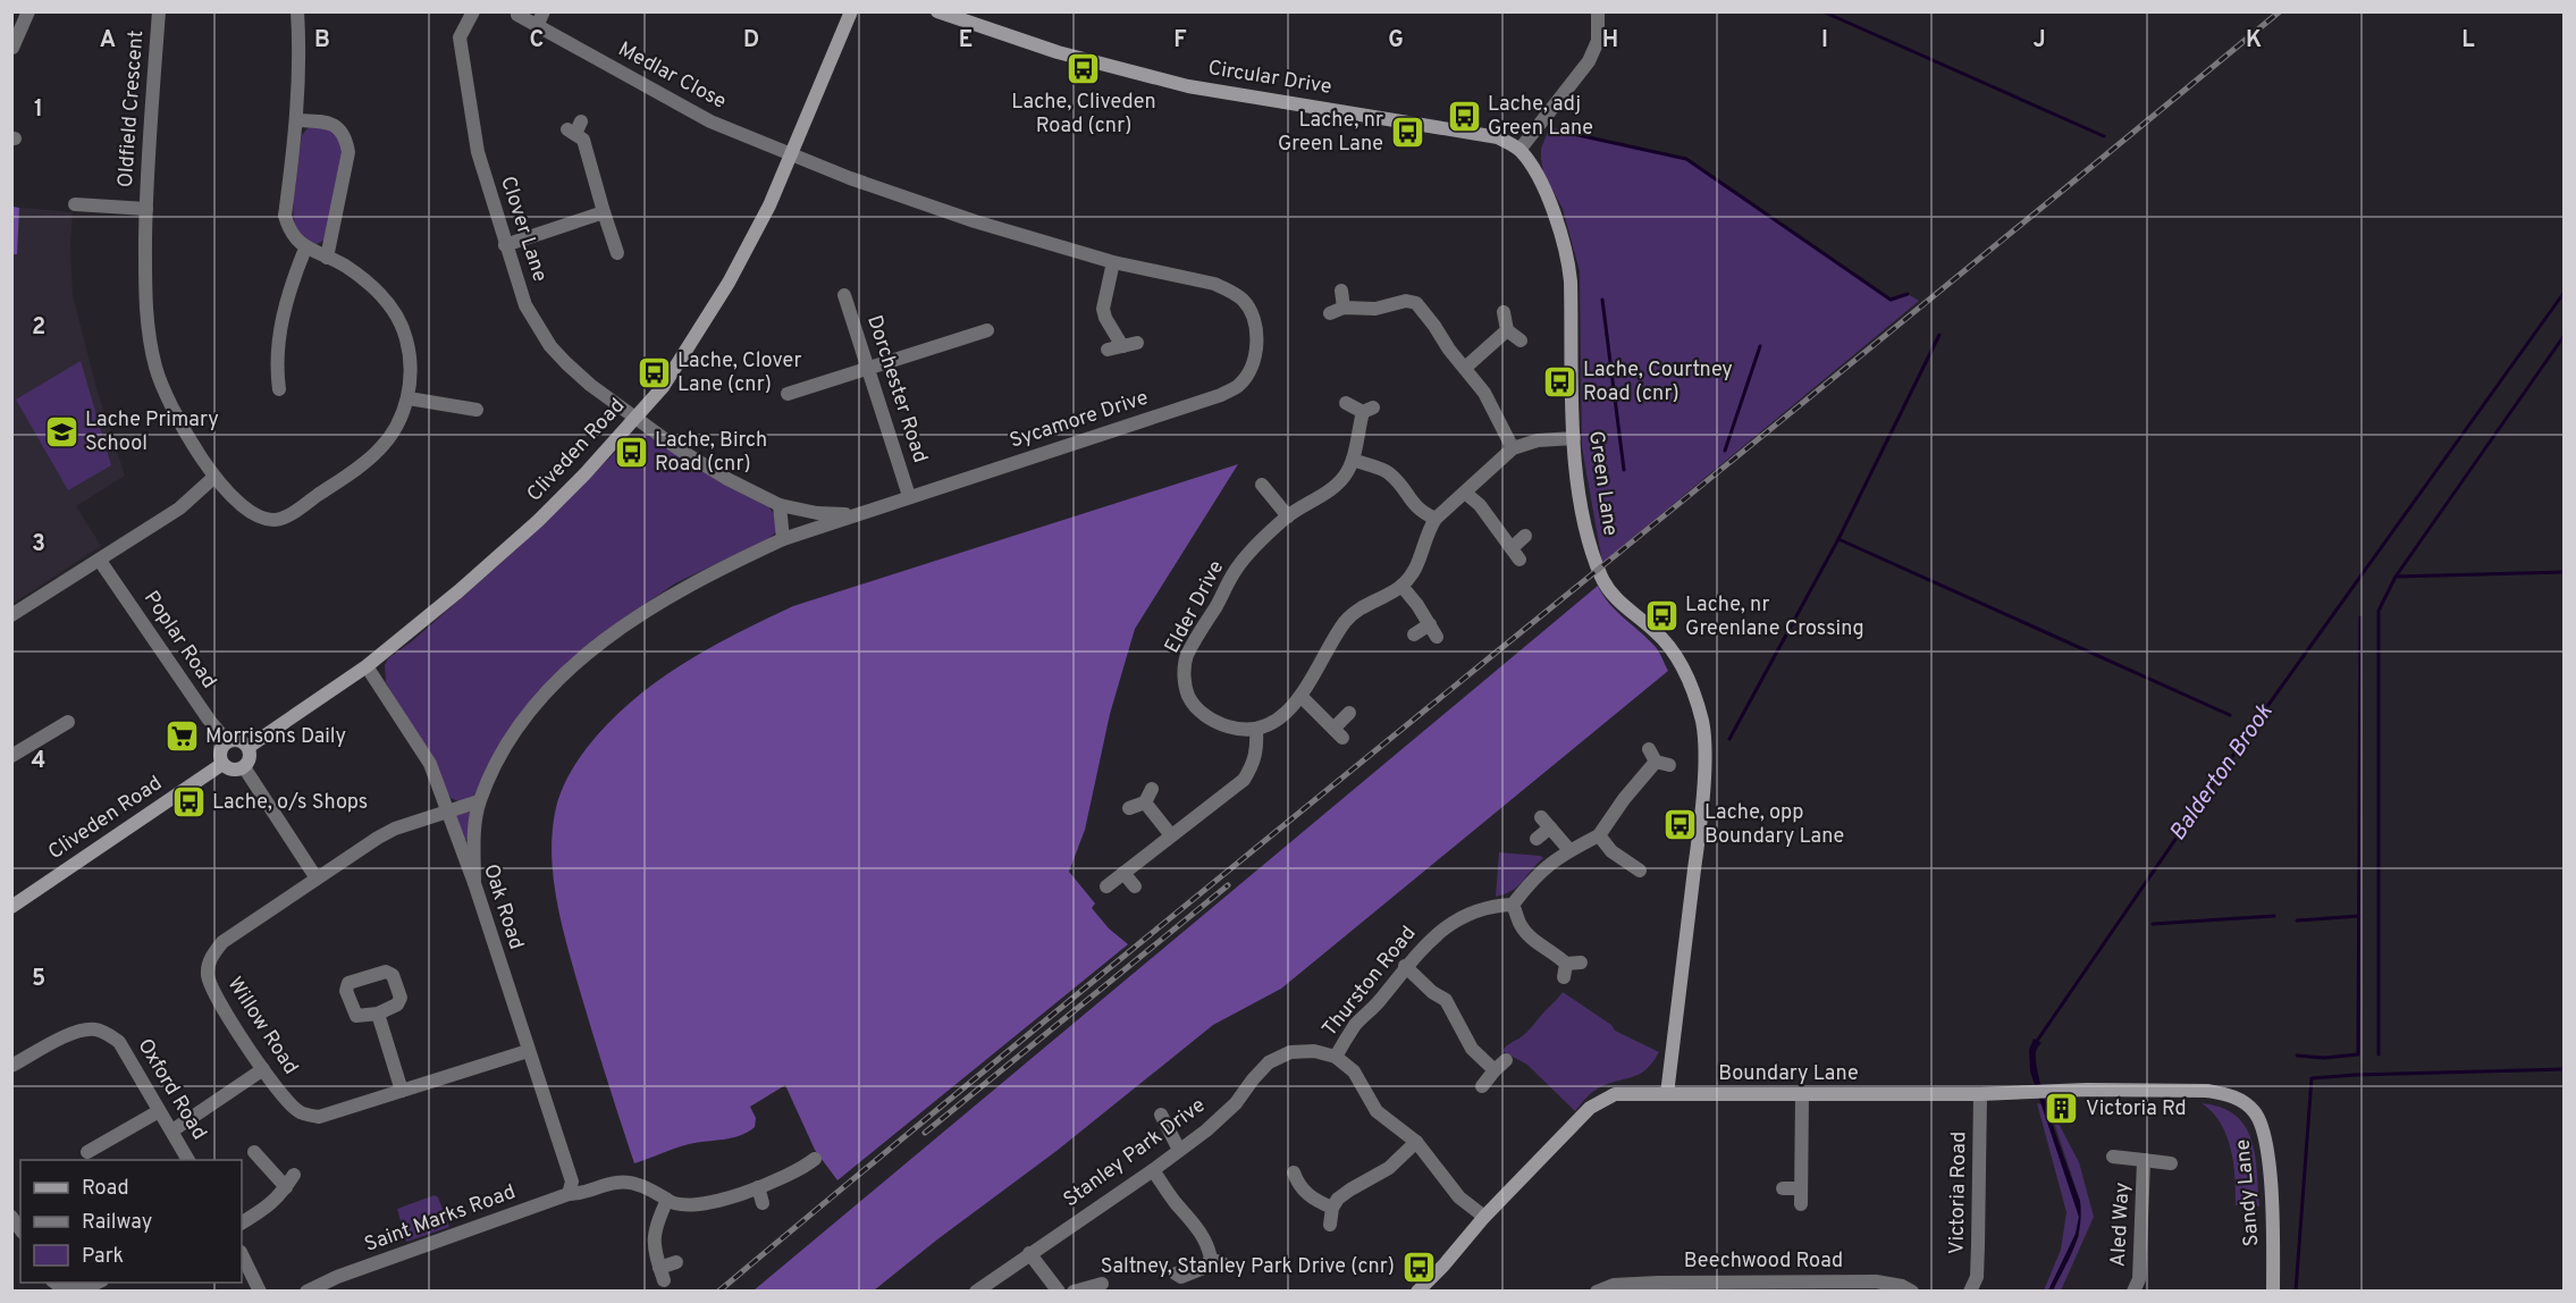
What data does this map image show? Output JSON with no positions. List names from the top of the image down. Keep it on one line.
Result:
{"streets":{"street":["Medlar Close","Circular Drive","Oldfield Crescent","Clover Lane","Dorchester Road","Sycamore Drive","Cliveden Road","Green Lane","Elder Drive","Poplar Road","Oak Road","Thurston Road","Willow Road","Boundary Lane","Oxford Road","Stanley Park Drive","Victoria Road","Sandy Lane","Saint Marks Road","Aled Way","Beechwood Road"]},"crossings":[["Medlar Close","Sycamore Drive"],["Medlar Close","Cliveden Road"],["Circular Drive","Green Lane"],["Clover Lane","Sycamore Drive"],["Clover Lane","Cliveden Road"],["Dorchester Road","Sycamore Drive"],["Sycamore Drive","Cliveden Road"],["Sycamore Drive","Oak Road"],["Cliveden Road","Poplar Road"],["Cliveden Road","Oak Road"],["Green Lane","Boundary Lane"],["Oak Road","Willow Road"],["Oak Road","Saint Marks Road"],["Thurston Road","Stanley Park Drive"],["Boundary Lane","Victoria Road"],["Boundary Lane","Sandy Lane"]],"water":["Balderton Brook"],"places":{"bus stop":["Lache, Cliveden Road (cnr)","Lache, adj Green Lane","Lache, nr Green Lane","Lache, Clover Lane (cnr)","Lache, Courtney Road (cnr)","Lache, Birch Road (cnr)","Lache, nr Greenlane Crossing","Lache, o/s Shops","Lache, opp Boundary Lane","Saltney, Stanley Park Drive (cnr)"],"school or university":["Lache Primary School"],"supermarket":["Morrisons Daily"],"building":["Victoria Rd"]},"legend":["Road","Railway","Park"],"grid":{"columns":["A","B","C","D","E","F","G","H","I","J","K","L"],"rows":["1","2","3","4","5"]}}
